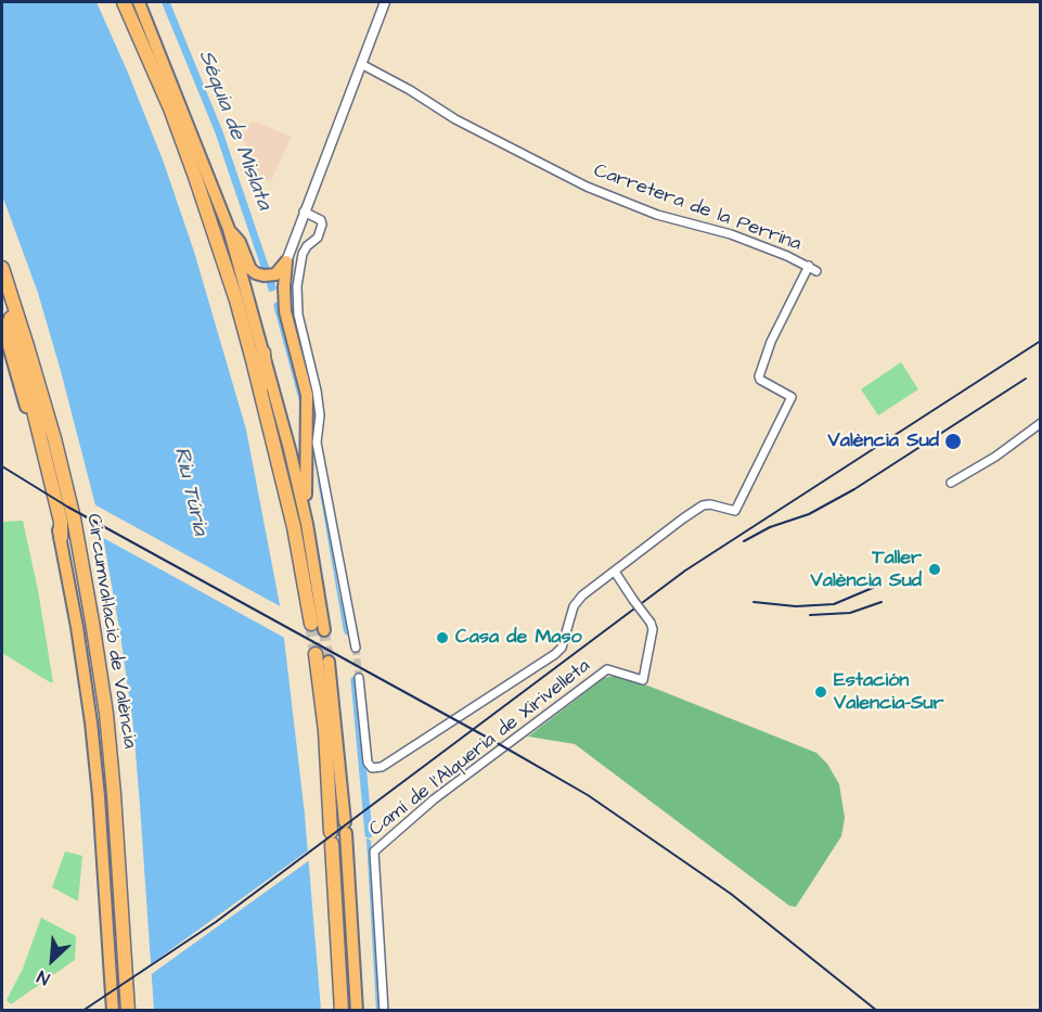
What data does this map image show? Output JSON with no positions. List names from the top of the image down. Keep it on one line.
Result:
{"streets":{"highway":["Circumval·lació de València"],"street":["Carretera de la Perrina","Camí de l'Alqueria de Xirivelleta"]},"crossings":[["Carretera de la Perrina","Camí de l'Alqueria de Xirivelleta"]],"water":["Séquia de Mislata","Riu Túria"],"places":["València Sud","Taller València Sud","Casa de Maso","Estación Valencia-Sur"],"north":"bottom left"}
